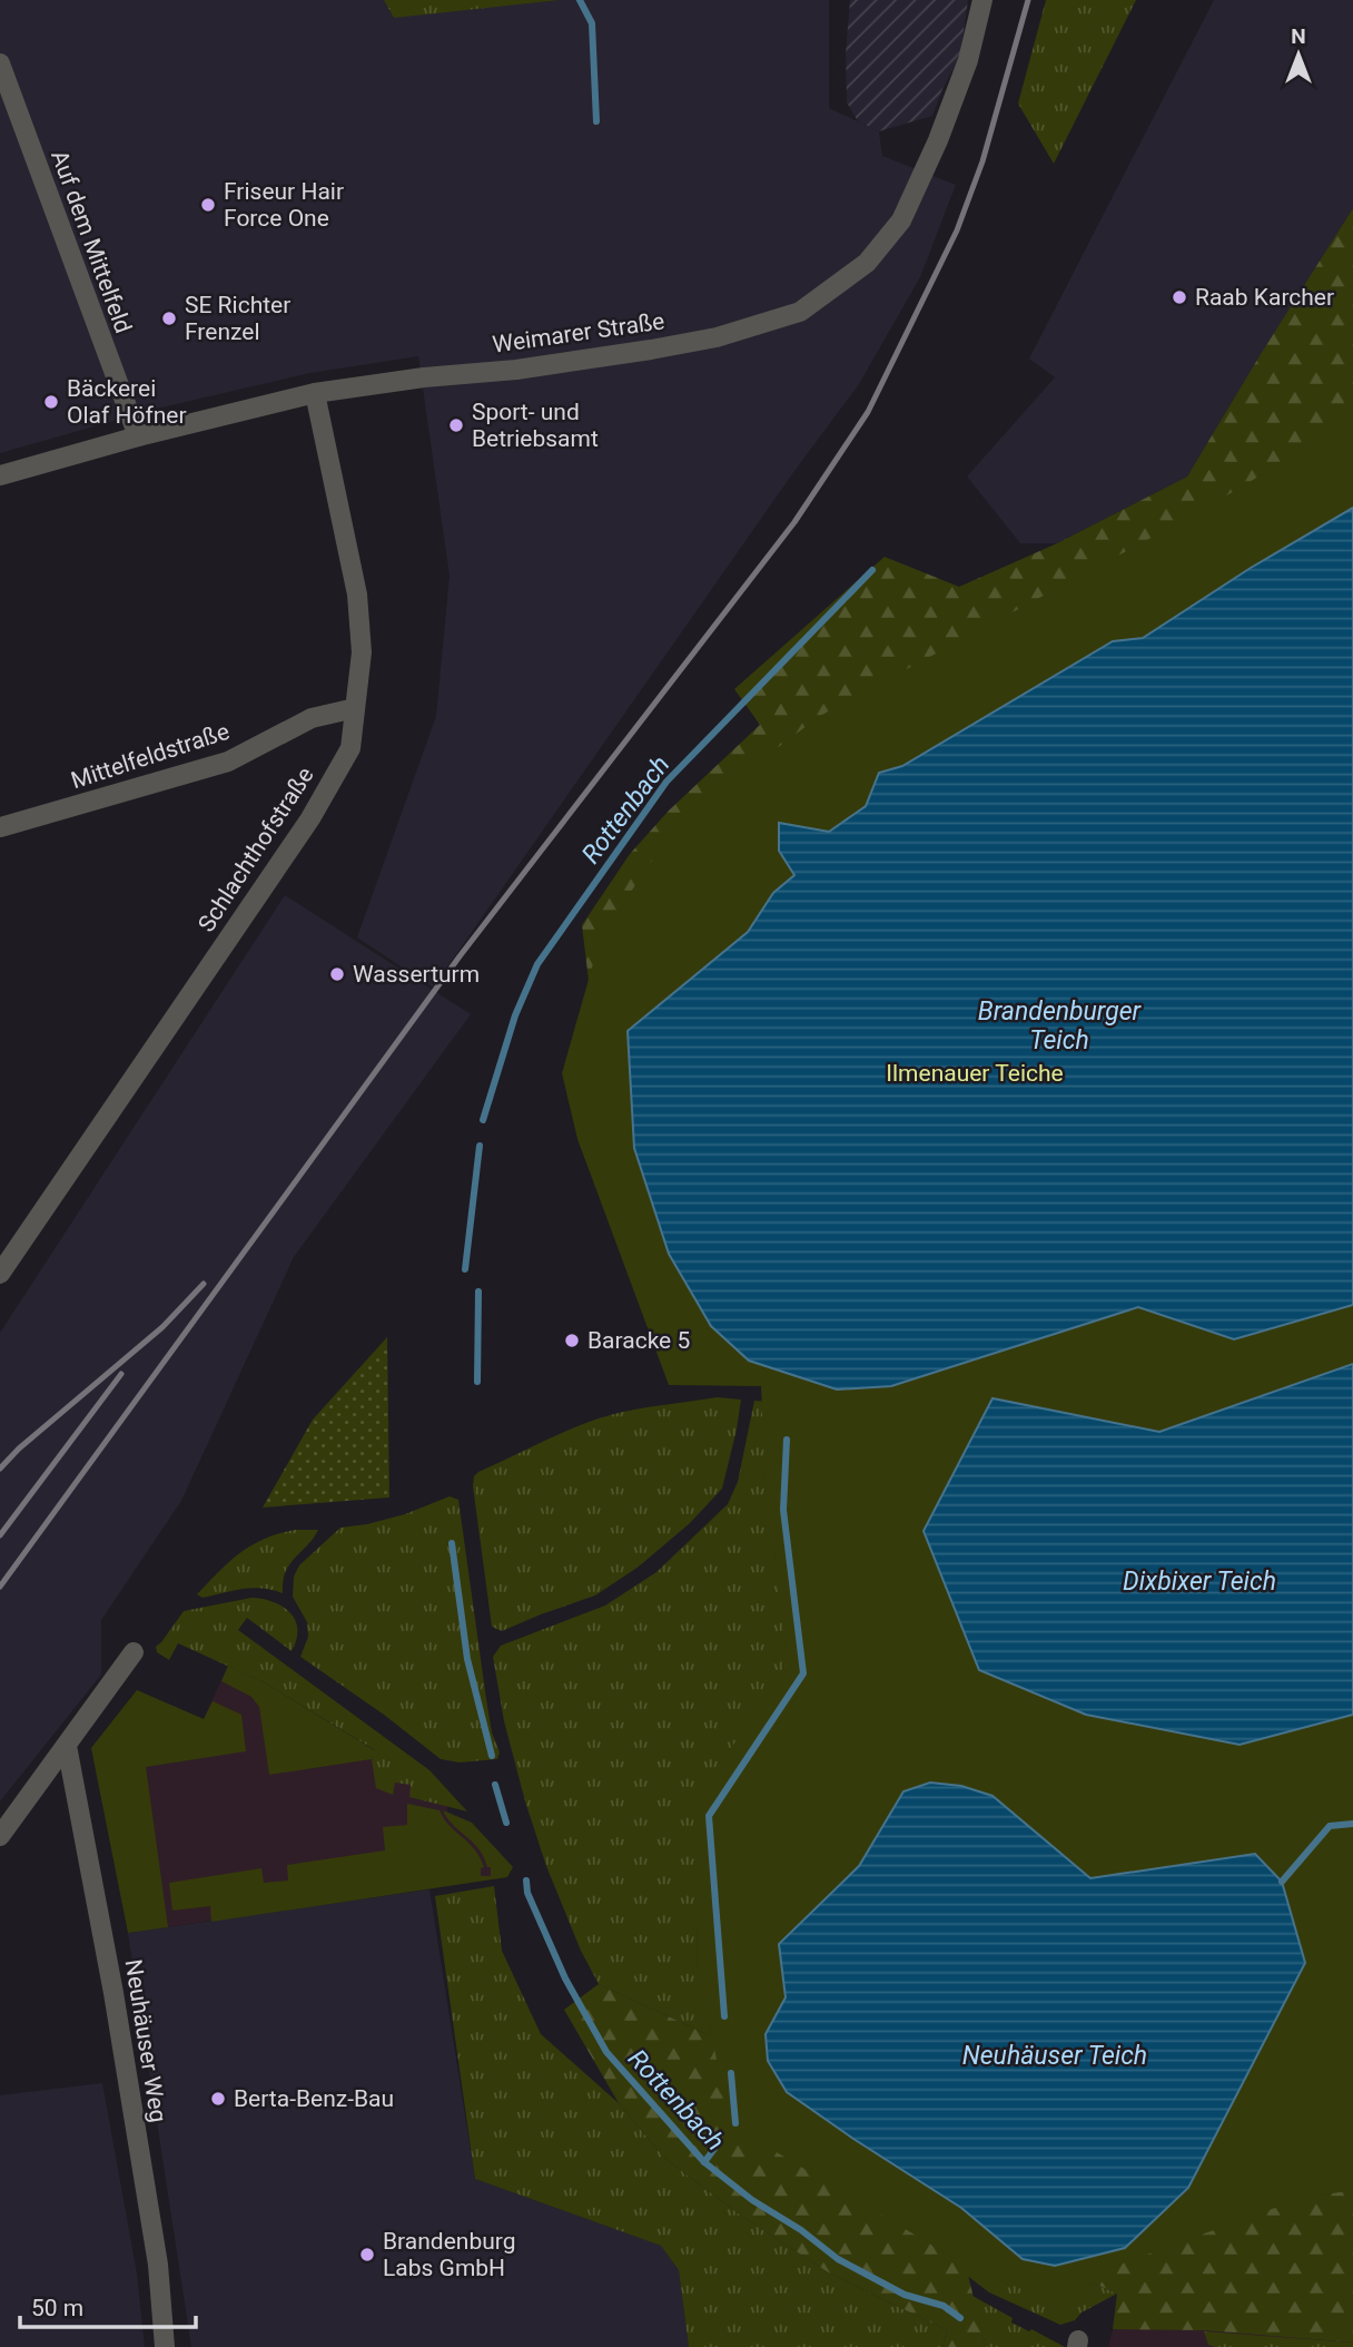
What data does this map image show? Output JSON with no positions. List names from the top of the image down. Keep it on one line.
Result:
{"streets":{"street":["Auf dem Mittelfeld","Weimarer Straße","Mittelfeldstraße","Schlachthofstraße","Neuhäuser Weg"]},"crossings":[["Auf dem Mittelfeld","Weimarer Straße"],["Weimarer Straße","Schlachthofstraße"],["Mittelfeldstraße","Schlachthofstraße"]],"water":["Rottenbach","Brandenburger Teich","Dixbixer Teich","Neuhäuser Teich"],"parks":["Ilmenauer Teiche"],"places":["Friseur Hair Force One","Raab Karcher","SE Richter Frenzel","Bäckerei Olaf Höfner","Sport- und Betriebsamt","Wasserturm","Baracke 5","Berta-Benz-Bau","Brandenburg Labs GmbH"],"scale_bar":"50 m","north":"top"}
